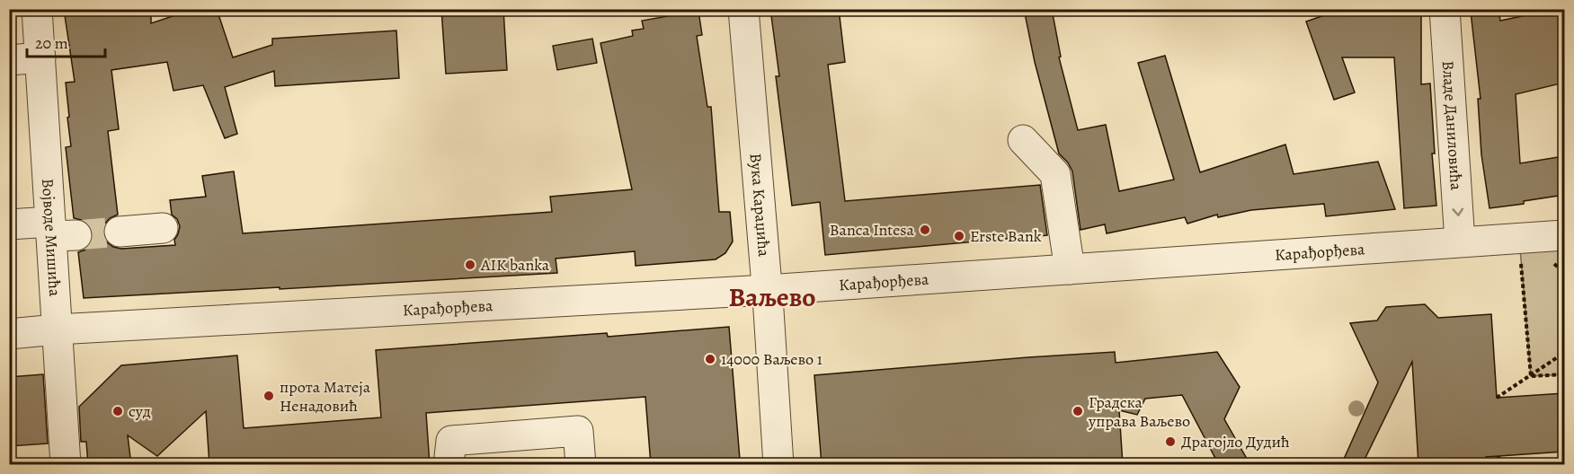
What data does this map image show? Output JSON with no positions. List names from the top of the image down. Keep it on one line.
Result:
{"streets":{"street":["Владе Даниловића","Вука Караџића","Војводе Мишића","Карађорђева"]},"crossings":[["Владе Даниловића","Карађорђева"],["Вука Караџића","Карађорђева"],["Војводе Мишића","Карађорђева"]],"one_way":["Владе Даниловића"],"districts":["Ваљево"],"places":["Banca Intesa","Erste Bank","AIK banka","14000 Ваљево 1","прота Матеја Ненадовић","суд","Градска управа Ваљево","Драгојло Дудић"],"scale_bar":"20 m"}
